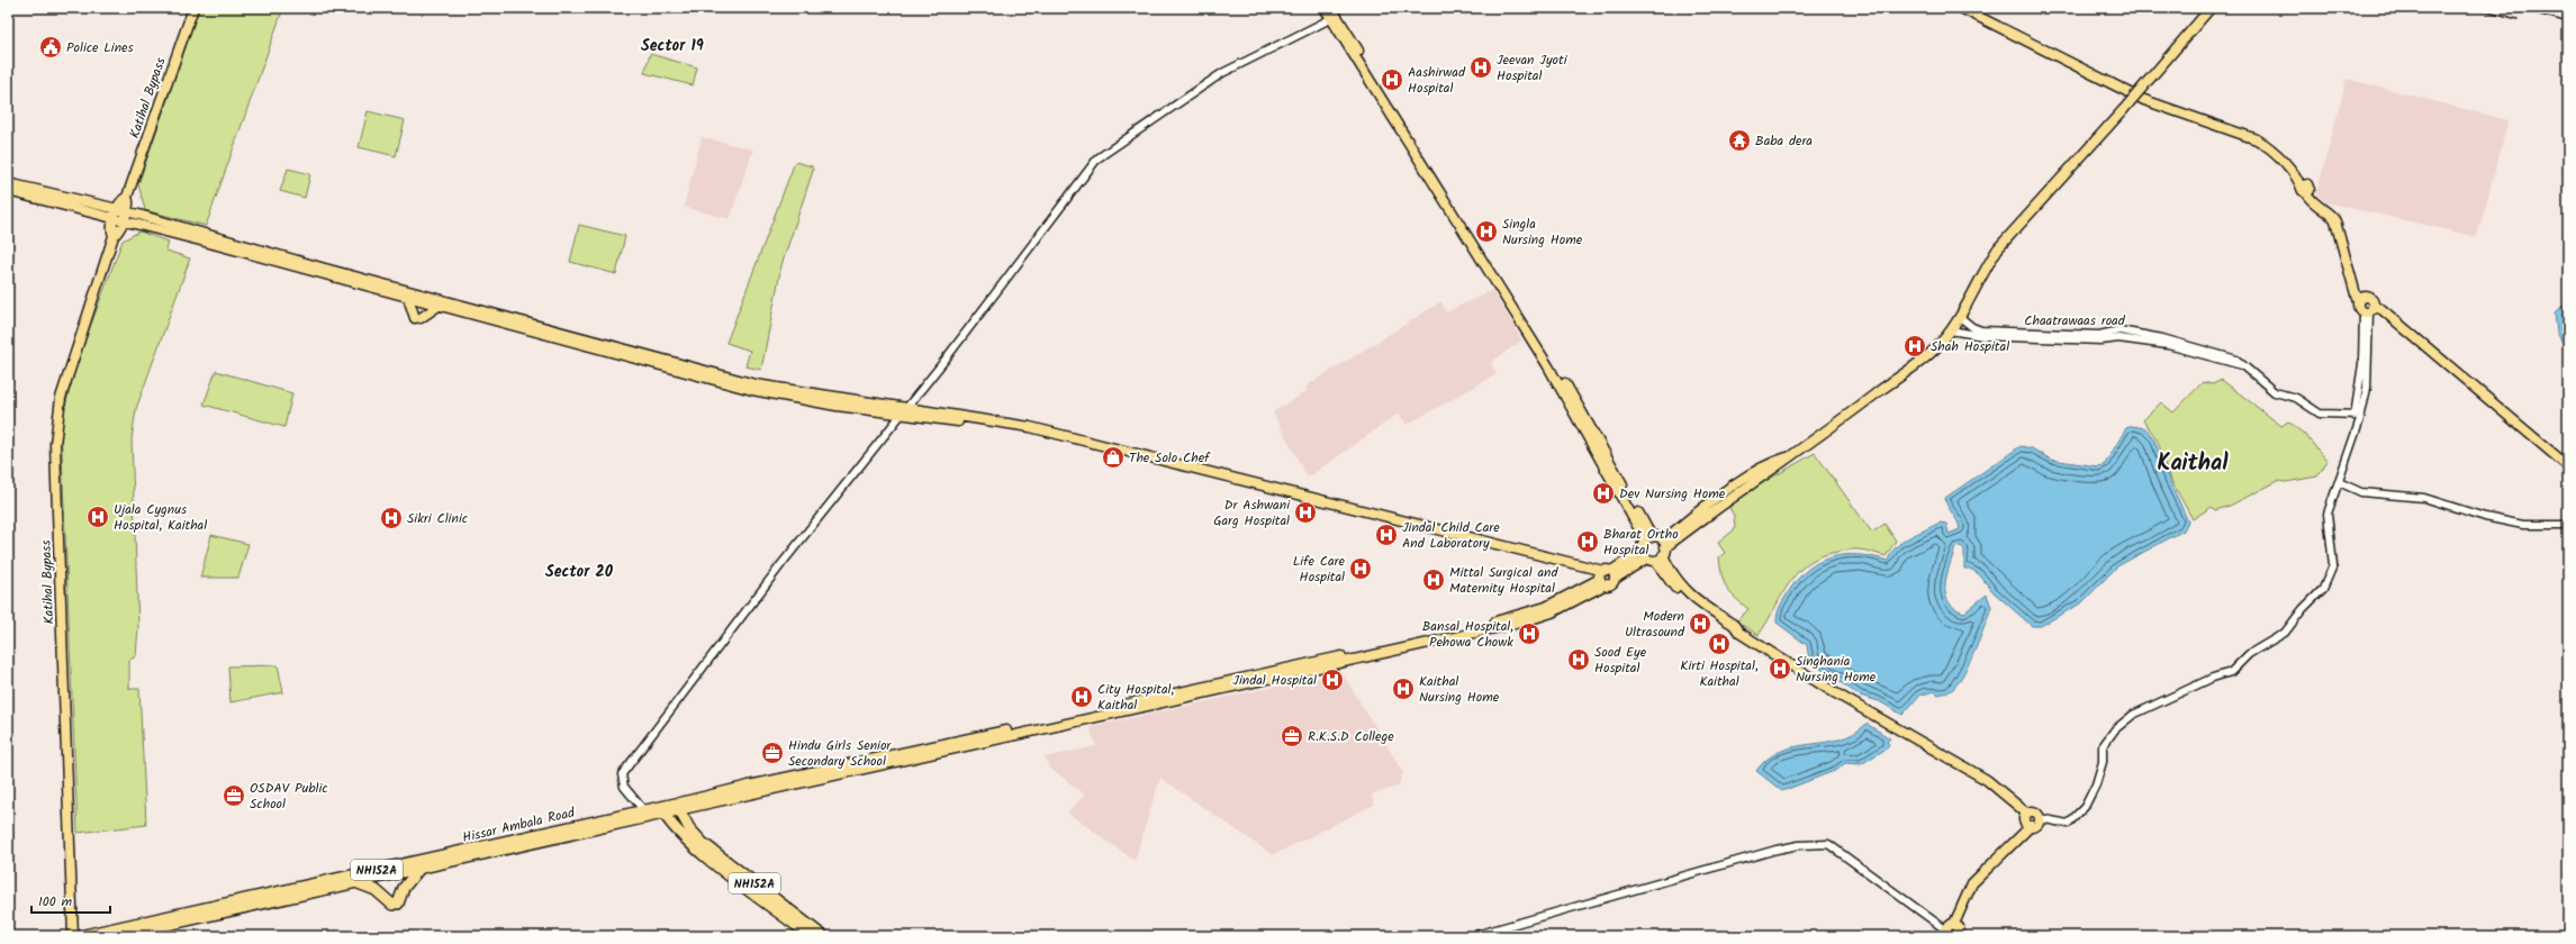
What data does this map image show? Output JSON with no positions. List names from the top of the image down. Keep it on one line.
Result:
{"streets":{"highway":["Hissar Ambala Road","NH152A"],"main road":["Katihal Bypass"],"street":["Chaatrawaas road"]},"crossings":[["Chaatrawaas road","Hissar Ambala Road"],["Hissar Ambala Road","NH152A"]],"districts":["Sector 19","Kaithal","Sector 20"],"places":{"public building":["Police Lines"],"hospital":["Jeevan Jyoti Hospital","Aashirwad Hospital","Singla Nursing Home","Shah Hospital","Dev Nursing Home","Dr Ashwani Garg Hospital","Ujala Cygnus Hospital, Kaithal","Sikri Clinic","Jindal Child Care And Laboratory","Bharat Ortho Hospital","Life Care Hospital","Mittal Surgical and Maternity Hospital","Modern Ultrasound","Bansal Hospital, Pehowa Chowk","Kirti Hospital, Kaithal","Sood Eye Hospital","Singhania Nursing Home","Jindal Hospital","Kaithal Nursing Home","City Hospital, Kaithal"],"temple":["Baba dera"],"shop":["The Solo Chef"],"office":["R.K.S.D College","Hindu Girls Senior Secondary School","OSDAV Public School"]},"scale_bar":"100 m"}
